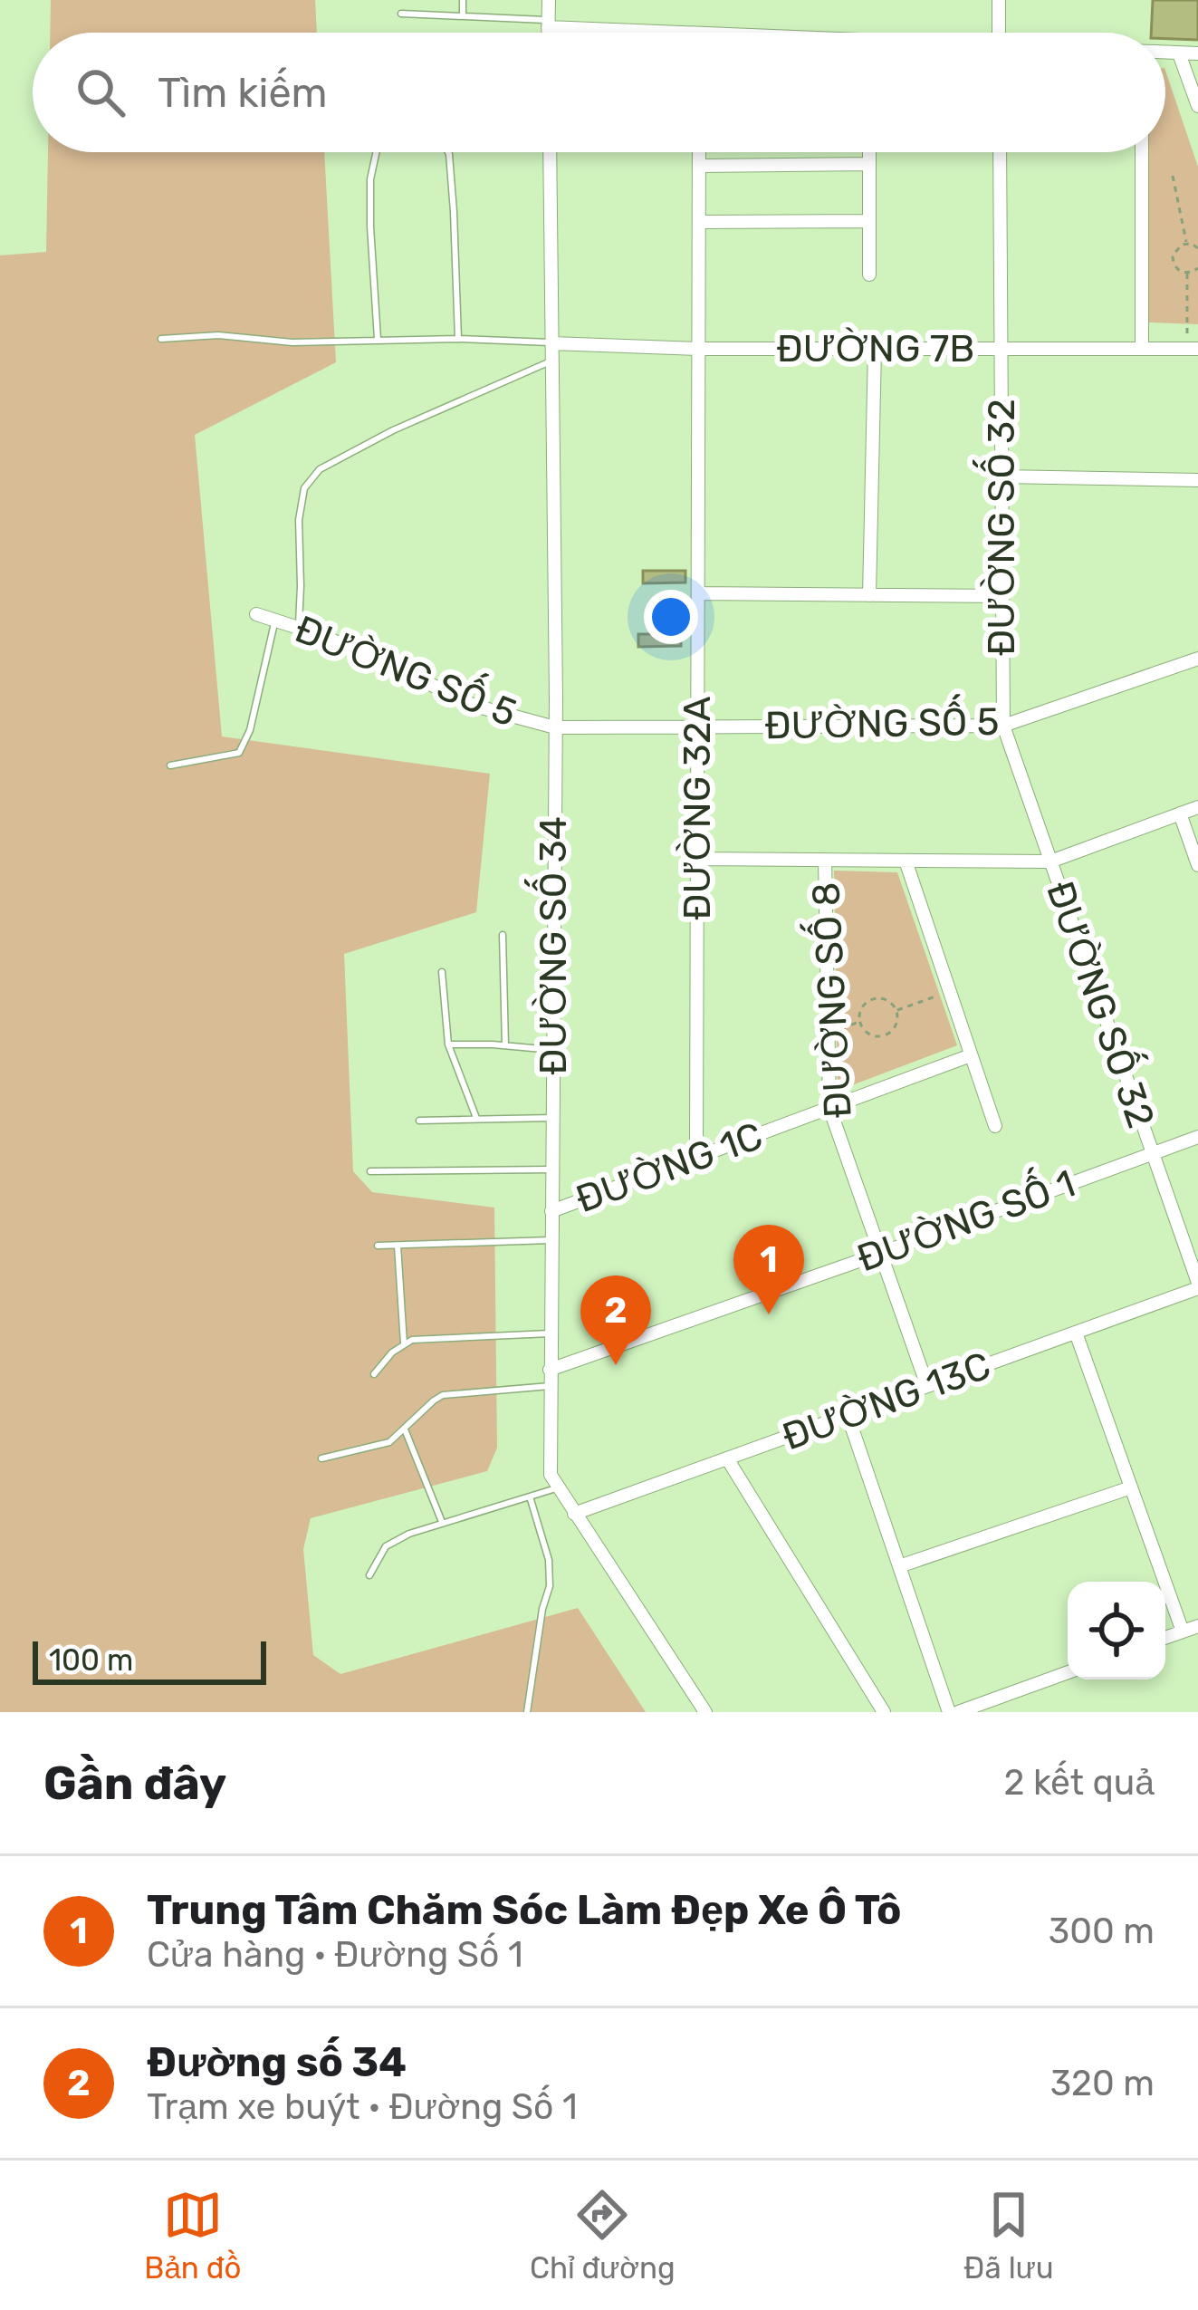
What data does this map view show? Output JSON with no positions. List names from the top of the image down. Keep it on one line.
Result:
{"streets":{"street":["ĐƯỜNG 7B","ĐƯỜNG SỐ 32","ĐƯỜNG SỐ 5","ĐƯỜNG 32A","ĐƯỜNG SỐ 34","ĐƯỜNG SỐ 8","ĐƯỜNG 1C","ĐƯỜNG SỐ 1","ĐƯỜNG 13C"]},"crossings":[["ĐƯỜNG 7B","ĐƯỜNG SỐ 32"],["ĐƯỜNG 7B","ĐƯỜNG 32A"],["ĐƯỜNG 7B","ĐƯỜNG SỐ 34"],["ĐƯỜNG SỐ 32","ĐƯỜNG SỐ 5"],["ĐƯỜNG SỐ 32","ĐƯỜNG SỐ 1"],["ĐƯỜNG SỐ 32","ĐƯỜNG 13C"],["ĐƯỜNG SỐ 5","ĐƯỜNG 32A"],["ĐƯỜNG SỐ 5","ĐƯỜNG SỐ 34"],["ĐƯỜNG 32A","ĐƯỜNG 1C"],["ĐƯỜNG SỐ 34","ĐƯỜNG 1C"],["ĐƯỜNG SỐ 34","ĐƯỜNG SỐ 1"],["ĐƯỜNG SỐ 34","ĐƯỜNG 13C"],["ĐƯỜNG SỐ 8","ĐƯỜNG 1C"],["ĐƯỜNG SỐ 8","ĐƯỜNG SỐ 1"],["ĐƯỜNG SỐ 8","ĐƯỜNG 13C"]],"scale_bar":"100 m","page":{"search":"Tìm kiếm","pins":["1","2"],"scale":"100 m","heading":["Gần đây","2 kết quả"],"list":[{"mark":"1","name":"Trung Tâm Chăm Sóc Làm Đẹp Xe Ô Tô","note":"Cửa hàng · Đường Số 1","value":"300 m"},{"mark":"2","name":"Đường số 34","note":"Trạm xe buýt · Đường Số 1","value":"320 m"}],"nav":["Bản đồ","Chỉ đường","Đã lưu"]}}
